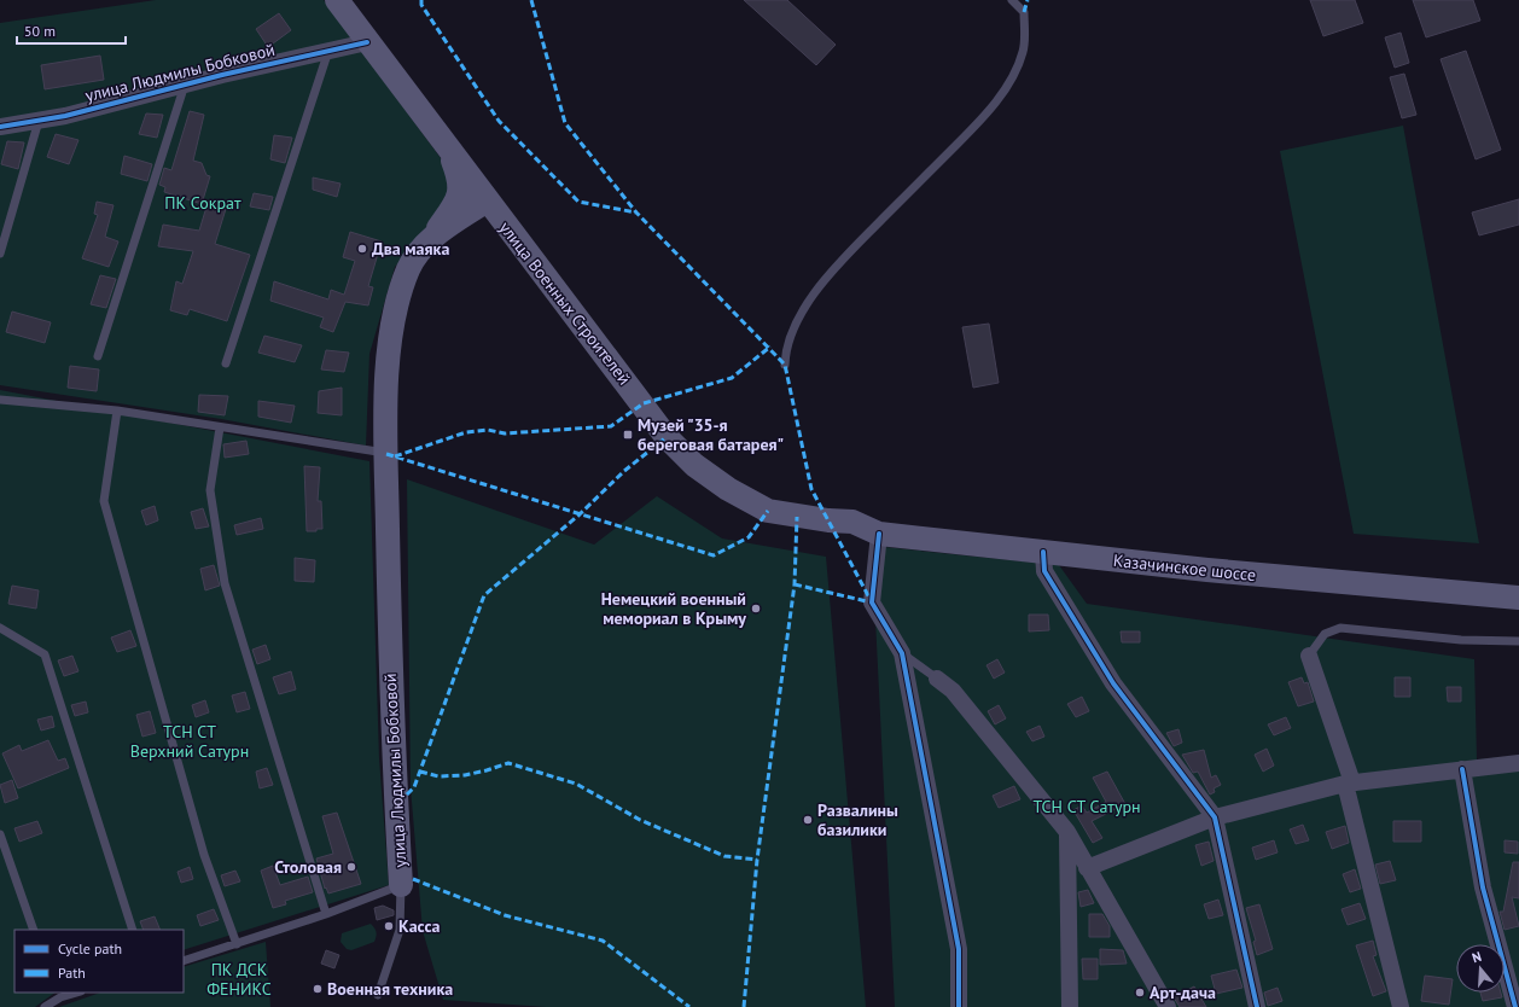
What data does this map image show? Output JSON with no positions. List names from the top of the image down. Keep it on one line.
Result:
{"streets":{"main road":["улица Людмилы Бобковой","улица Военных Строителей","Казачинское шоссе"]},"crossings":[["улица Людмилы Бобковой","улица Военных Строителей"],["улица Военных Строителей","Казачинское шоссе"]],"parks":["ПК Сократ","ТСН СТ Верхний Сатурн","ТСН СТ Сатурн","ПК ДСК ФЕНИКС"],"places":{"other":["Два маяка","Немецкий военный мемориал в Крыму","Развалины базилики","Столовая","Касса","Военная техника","Арт-дача"],"transit":["Музей \"35-я береговая батарея\""]},"legend":["Cycle path","Path"],"scale_bar":"50 m","north":"top"}
